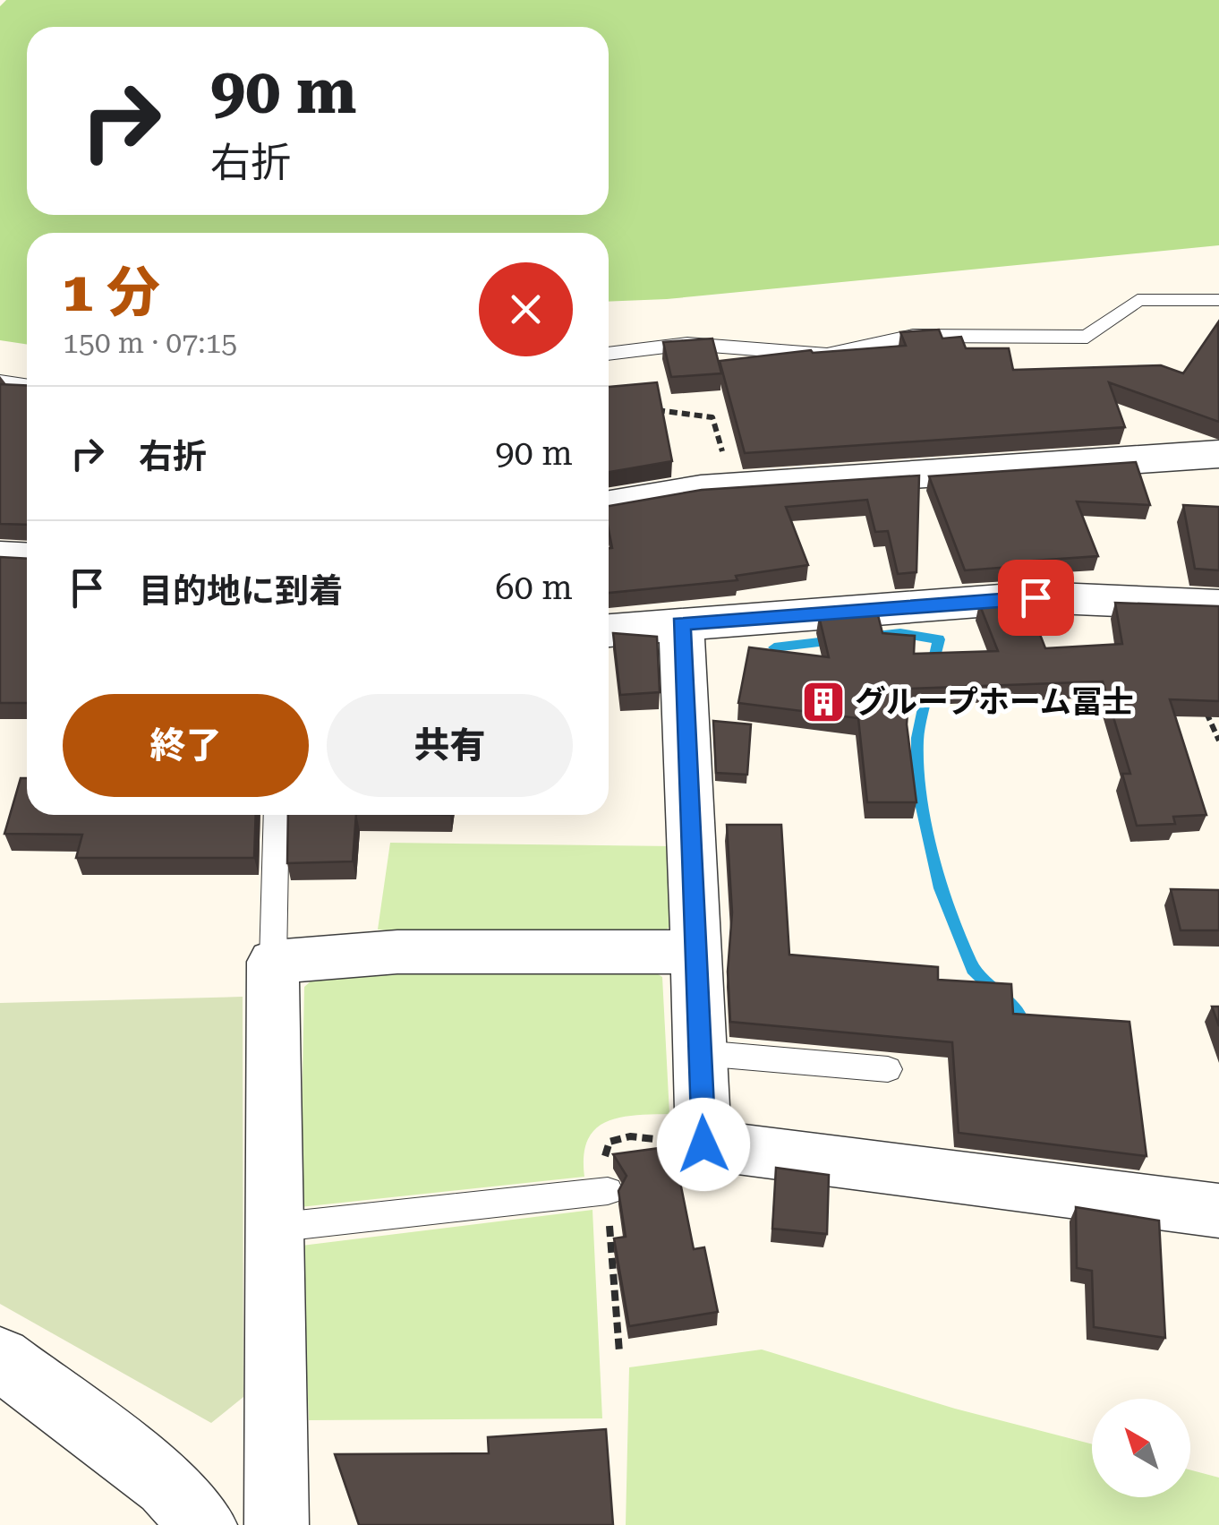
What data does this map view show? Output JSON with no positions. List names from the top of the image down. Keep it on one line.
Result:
{"places":{"building":["グループホーム冨士"]},"north":"top left","page":{"turn":["90 m","右折"],"heading":["1 分","150 m · 07:15"],"list":[{"name":"右折","value":"90 m"},{"name":"目的地に到着","value":"60 m"}],"buttons":["終了","共有"]}}
